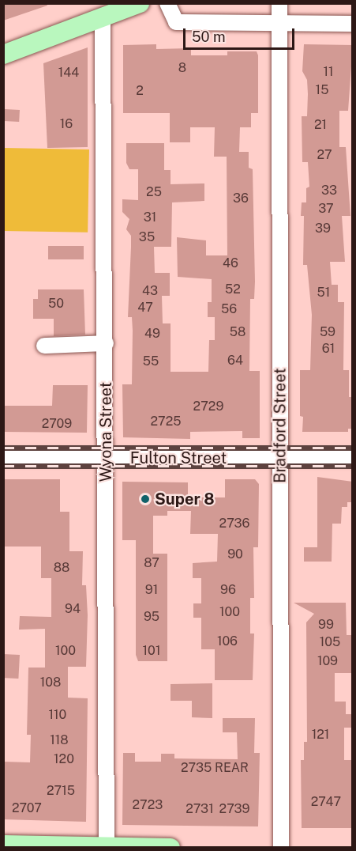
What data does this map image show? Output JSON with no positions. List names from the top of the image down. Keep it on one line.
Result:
{"streets":{"street":["Bradford Street","Wyona Street","Fulton Street"]},"crossings":[["Bradford Street","Fulton Street"],["Wyona Street","Fulton Street"]],"places":["Super 8"],"house_numbers":["8","11","144","15","2","16","21","27","33","25","36","37","31","39","35","46","52","43","51","50","47","56","58","59","49","61","64","55","2729","2725","2709","2736","90","87","88","91","96","94","100","95","99","106","105","100","101","109","108","110","121","118","120","2735 REAR","2715","2747","2723","2707","2731","2739"],"scale_bar":"50 m"}
